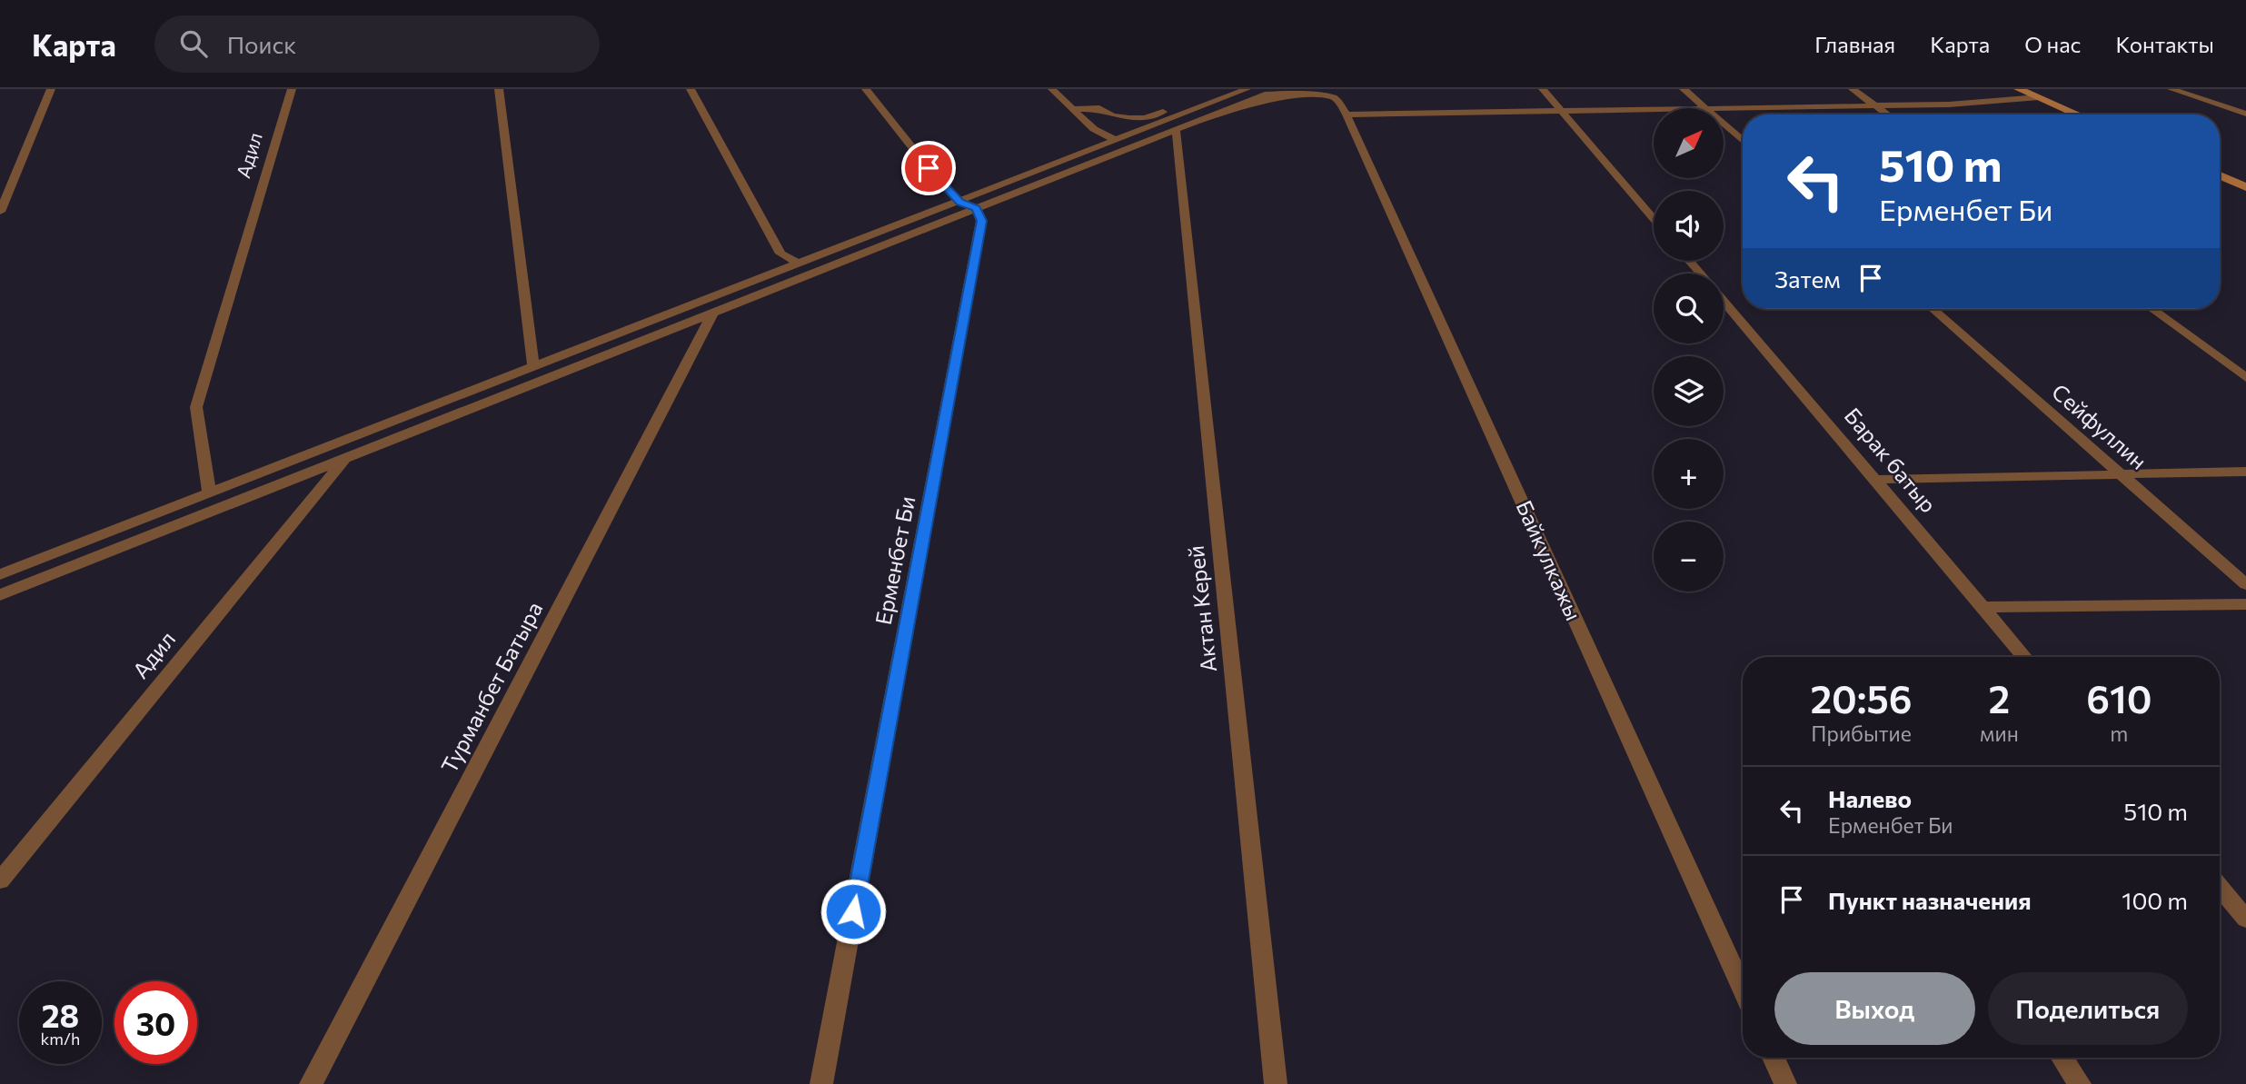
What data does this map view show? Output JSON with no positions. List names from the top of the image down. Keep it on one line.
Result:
{"streets":{"street":["Адил","Сейфуллин","Барак батыр","Ерменбет Би","Байкулкажы","Актан Керей","Турманбет Батыра"]},"north":"top right","page":{"header":"Карта","search":"Поиск","nav":["Главная","Карта","О нас","Контакты"],"map_buttons":["+","−"],"turn":["510 m","Ерменбет Би"],"then":"Затем","eta":["20:56","Прибытие","2","мин","610","m"],"list":[{"name":"Налево","note":"Ерменбет Би","value":"510 m"},{"name":"Пункт назначения","value":"100 m"}],"buttons":["Выход","Поделиться"],"speed":"28 km/h","limit":"30"}}
